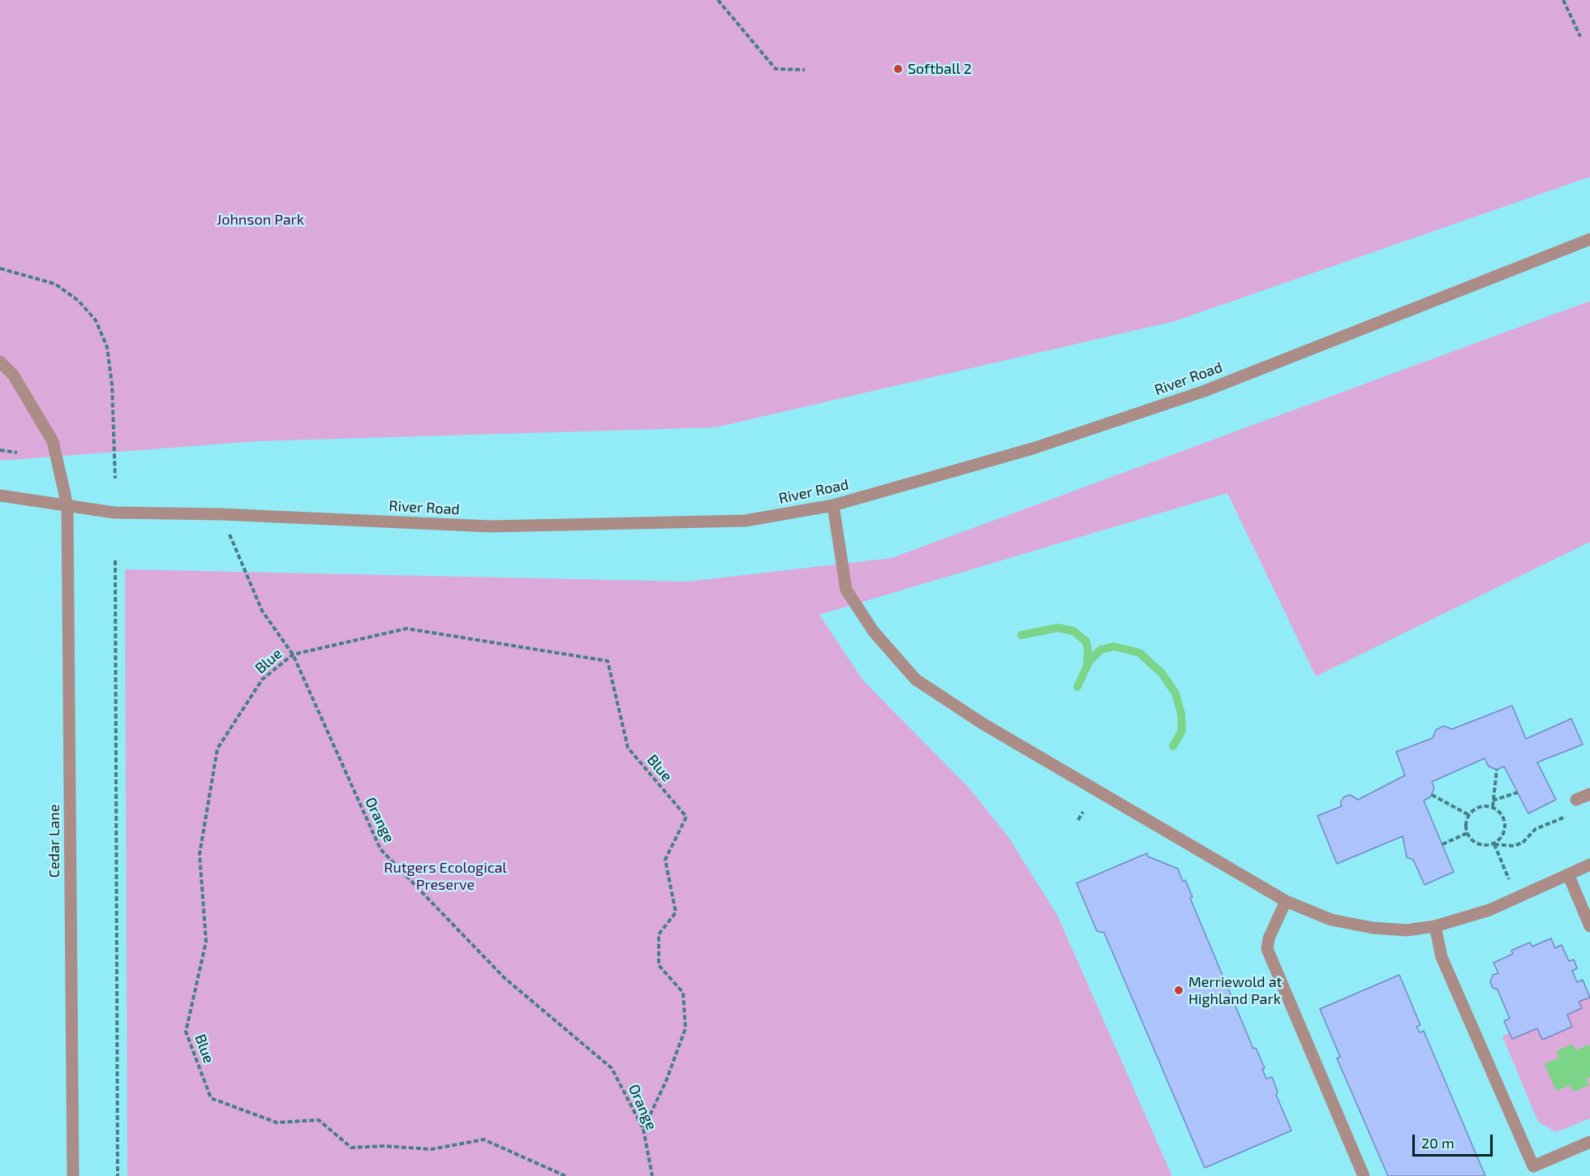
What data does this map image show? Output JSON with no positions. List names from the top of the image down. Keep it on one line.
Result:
{"streets":{"street":["River Road","Cedar Lane"],"path":["Blue","Orange"]},"crossings":[["River Road","Orange"],["River Road","Cedar Lane"],["Blue","Orange"]],"parks":["Johnson Park","Rutgers Ecological Preserve"],"places":["Softball 2","Merriewold at Highland Park"],"scale_bar":"20 m"}
